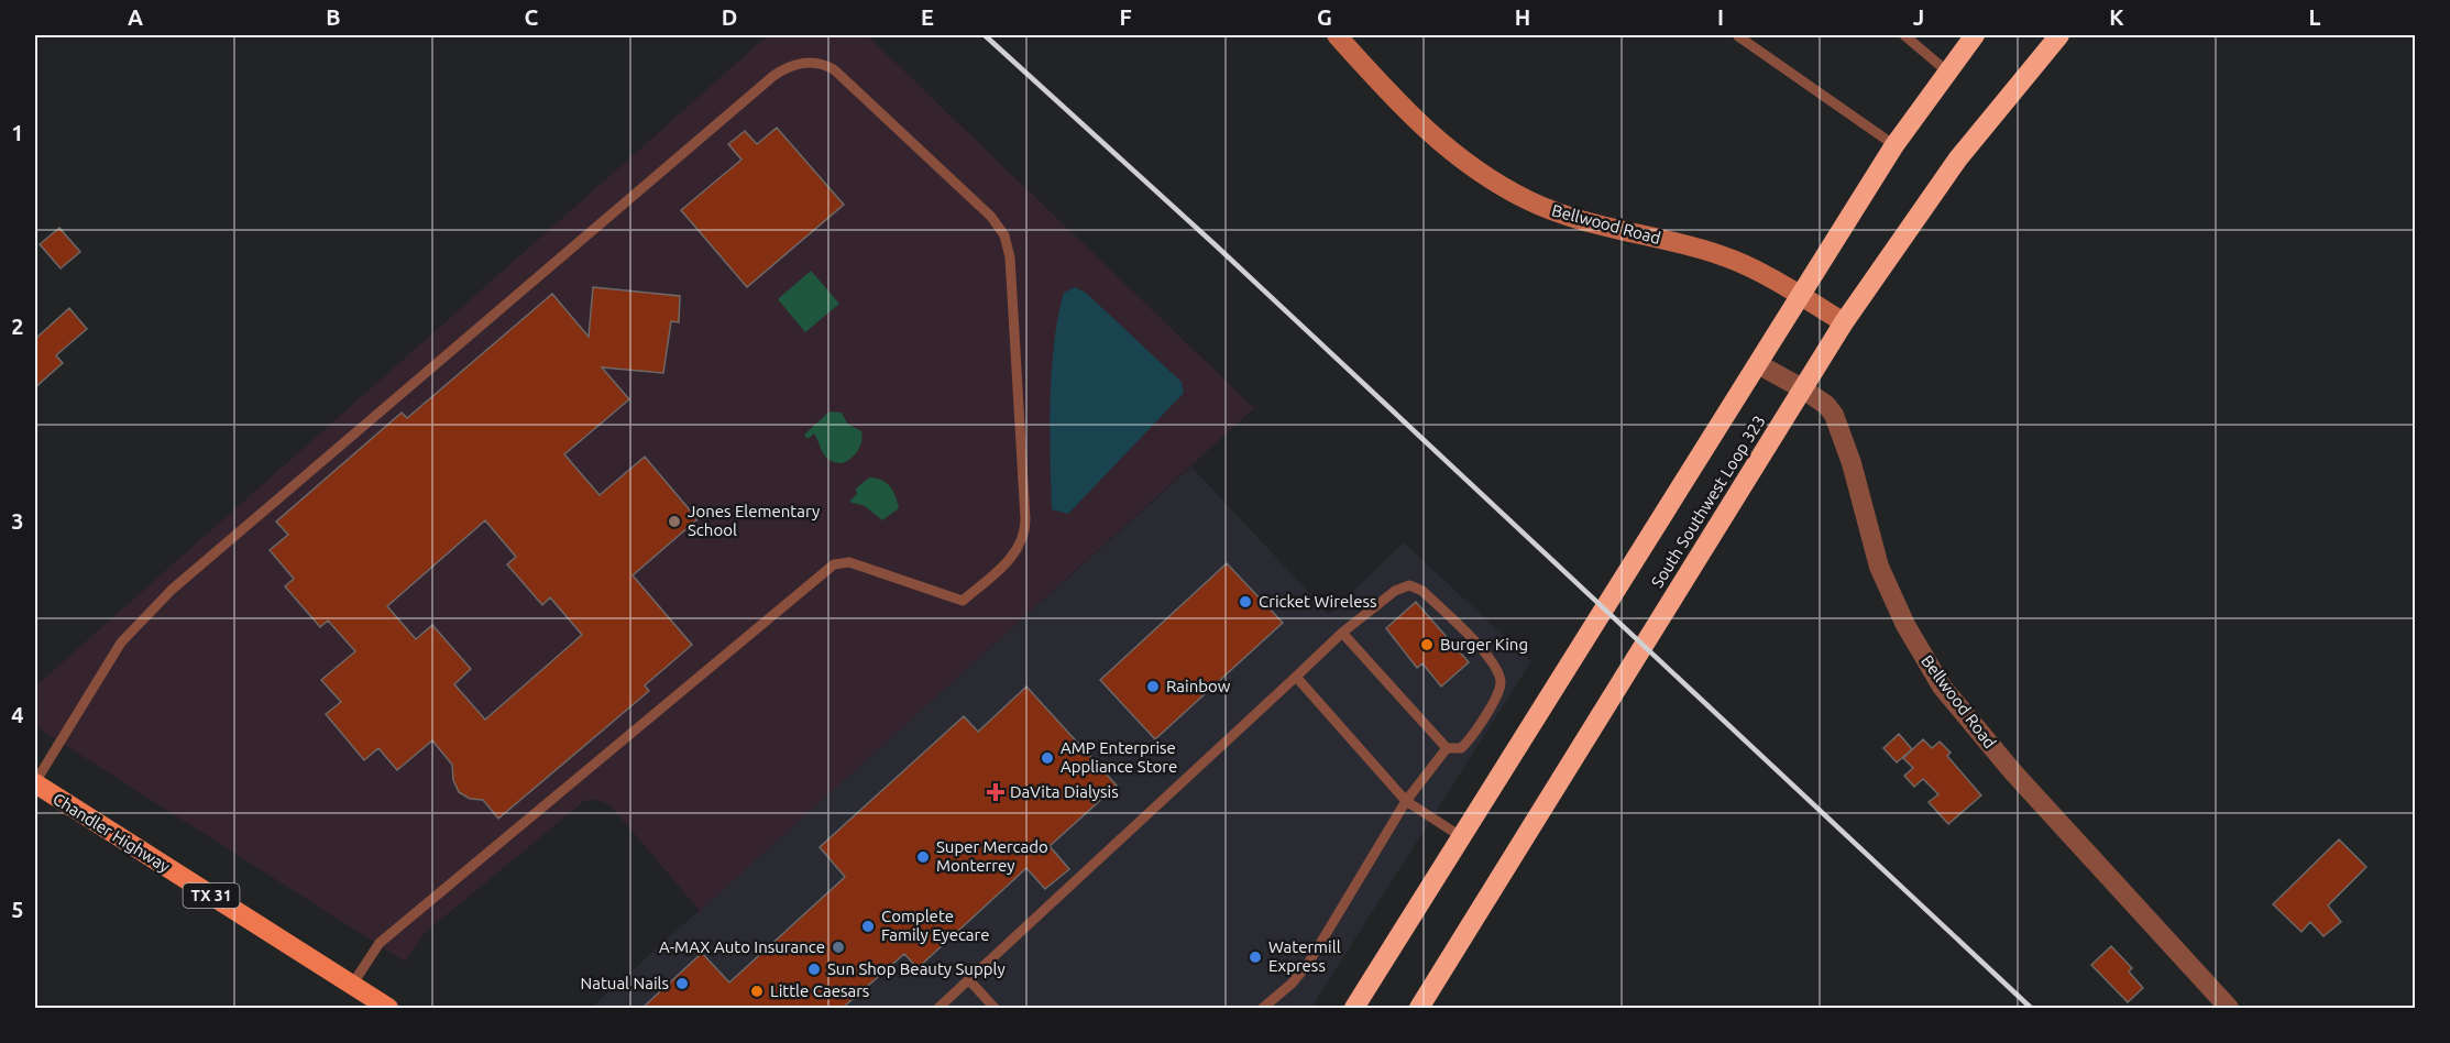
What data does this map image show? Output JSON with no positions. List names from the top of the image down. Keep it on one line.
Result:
{"streets":{"highway":["South Southwest Loop 323"],"main road":["Chandler Highway","TX 31"],"street":["Bellwood Road"]},"crossings":[["Bellwood Road","South Southwest Loop 323"]],"places":{"other":["Jones Elementary School","Cricket Wireless","Burger King","Rainbow","AMP Enterprise Appliance Store","Super Mercado Monterrey","Complete Family Eyecare","A-MAX Auto Insurance","Watermill Express","Sun Shop Beauty Supply","Natual Nails","Little Caesars"],"health":["DaVita Dialysis"]},"grid":{"columns":["A","B","C","D","E","F","G","H","I","J","K","L"],"rows":["1","2","3","4","5"]}}
